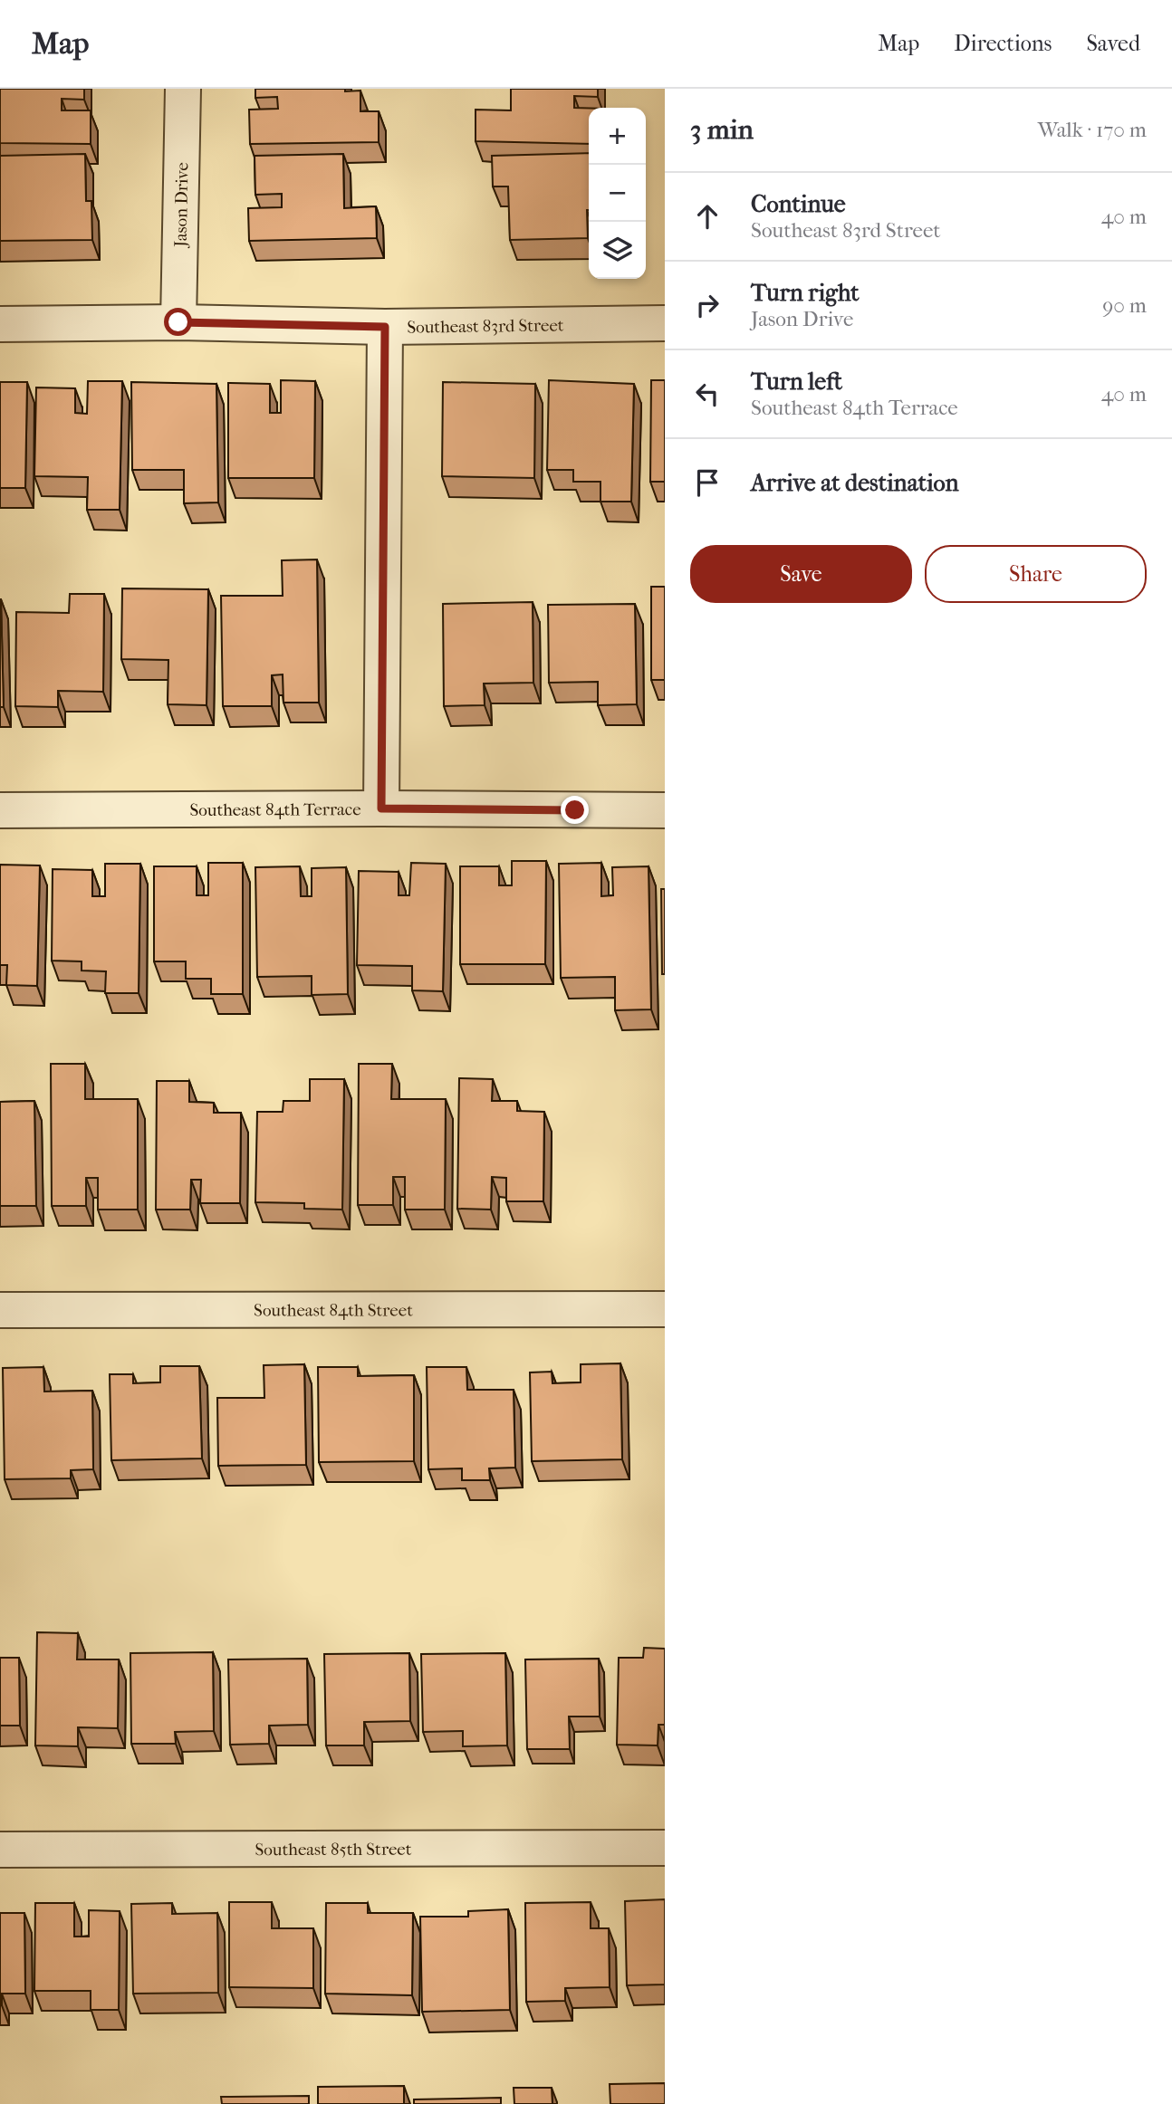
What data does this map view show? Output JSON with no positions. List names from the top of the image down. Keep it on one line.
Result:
{"streets":{"street":["Jason Drive","Southeast 83rd Street","Southeast 84th Terrace","Southeast 84th Street","Southeast 85th Street"]},"crossings":[["Jason Drive","Southeast 83rd Street"]],"page":{"header":"Map","nav":["Map","Directions","Saved"],"heading":["3 min","Walk · 170 m"],"map_buttons":["+","−"],"list":[["Continue","Southeast 83rd Street","40 m"],["Turn right","Jason Drive","90 m"],["Turn left","Southeast 84th Terrace","40 m"],"Arrive at destination"],"buttons":["Save","Share"]}}
